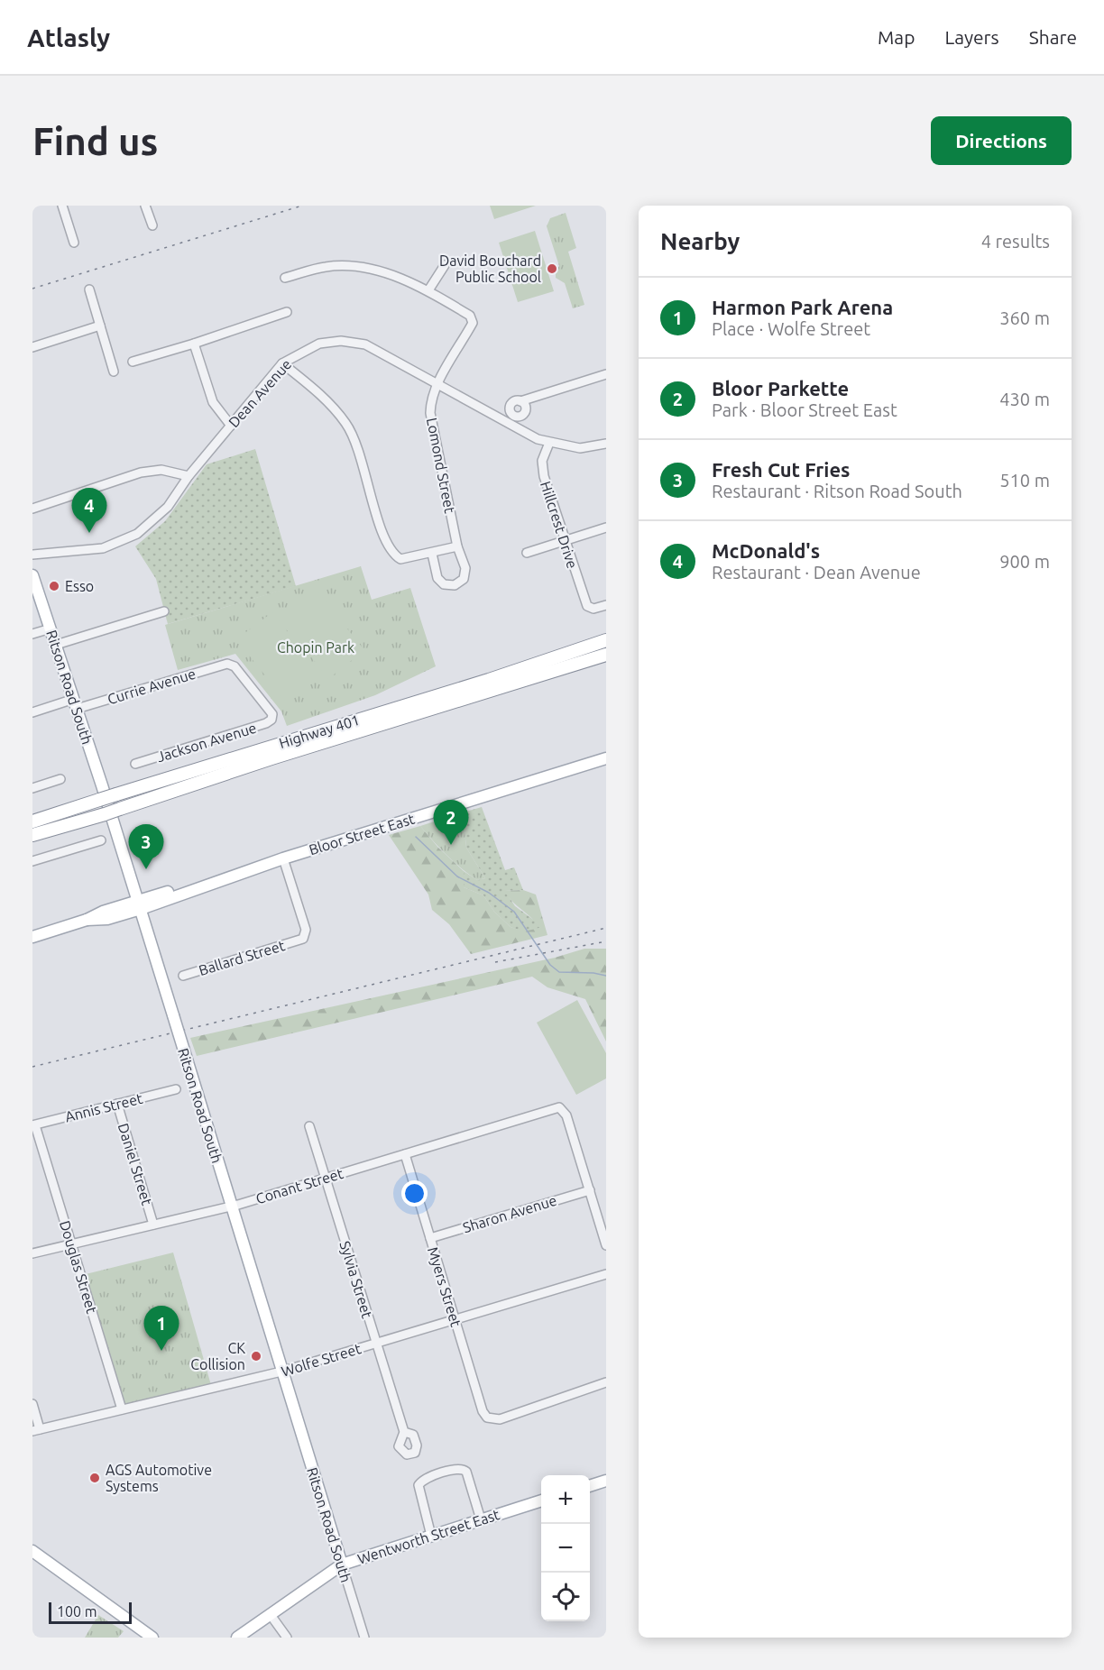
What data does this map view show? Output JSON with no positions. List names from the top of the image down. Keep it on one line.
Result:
{"streets":{"highway":["Highway 401"],"main road":["Ritson Road South","Bloor Street East","Wentworth Street East"],"street":["Dean Avenue","Lomond Street","Hillcrest Drive","Currie Avenue","Jackson Avenue","Ballard Street","Annis Street","Daniel Street","Conant Street","Sharon Avenue","Douglas Street","Sylvia Street","Myers Street","Wolfe Street"]},"crossings":[["Dean Avenue","Lomond Street"],["Dean Avenue","Hillcrest Drive"],["Currie Avenue","Ritson Road South"],["Currie Avenue","Jackson Avenue"],["Ritson Road South","Bloor Street East"],["Ritson Road South","Conant Street"],["Ritson Road South","Wolfe Street"],["Ritson Road South","Wentworth Street East"],["Bloor Street East","Ballard Street"],["Annis Street","Daniel Street"],["Annis Street","Douglas Street"],["Daniel Street","Conant Street"],["Conant Street","Sharon Avenue"],["Conant Street","Douglas Street"],["Conant Street","Sylvia Street"],["Conant Street","Myers Street"],["Sharon Avenue","Myers Street"],["Douglas Street","Wolfe Street"],["Sylvia Street","Wolfe Street"],["Myers Street","Wolfe Street"]],"parks":["Chopin Park"],"places":["David Bouchard Public School","Esso","CK Collision","AGS Automotive Systems"],"scale_bar":"100 m","page":{"header":"Atlasly","nav":["Map","Layers","Share"],"buttons":"Directions","title":"Find us","heading":["Nearby","4 results"],"list":[{"mark":"1","name":"Harmon Park Arena","note":"Place · Wolfe Street","value":"360 m"},{"mark":"2","name":"Bloor Parkette","note":"Park · Bloor Street East","value":"430 m"},{"mark":"3","name":"Fresh Cut Fries","note":"Restaurant · Ritson Road South","value":"510 m"},{"mark":"4","name":"McDonald's","note":"Restaurant · Dean Avenue","value":"900 m"}],"pins":["4","2","3","1"],"map_buttons":["+","−"],"scale":"100 m"}}
